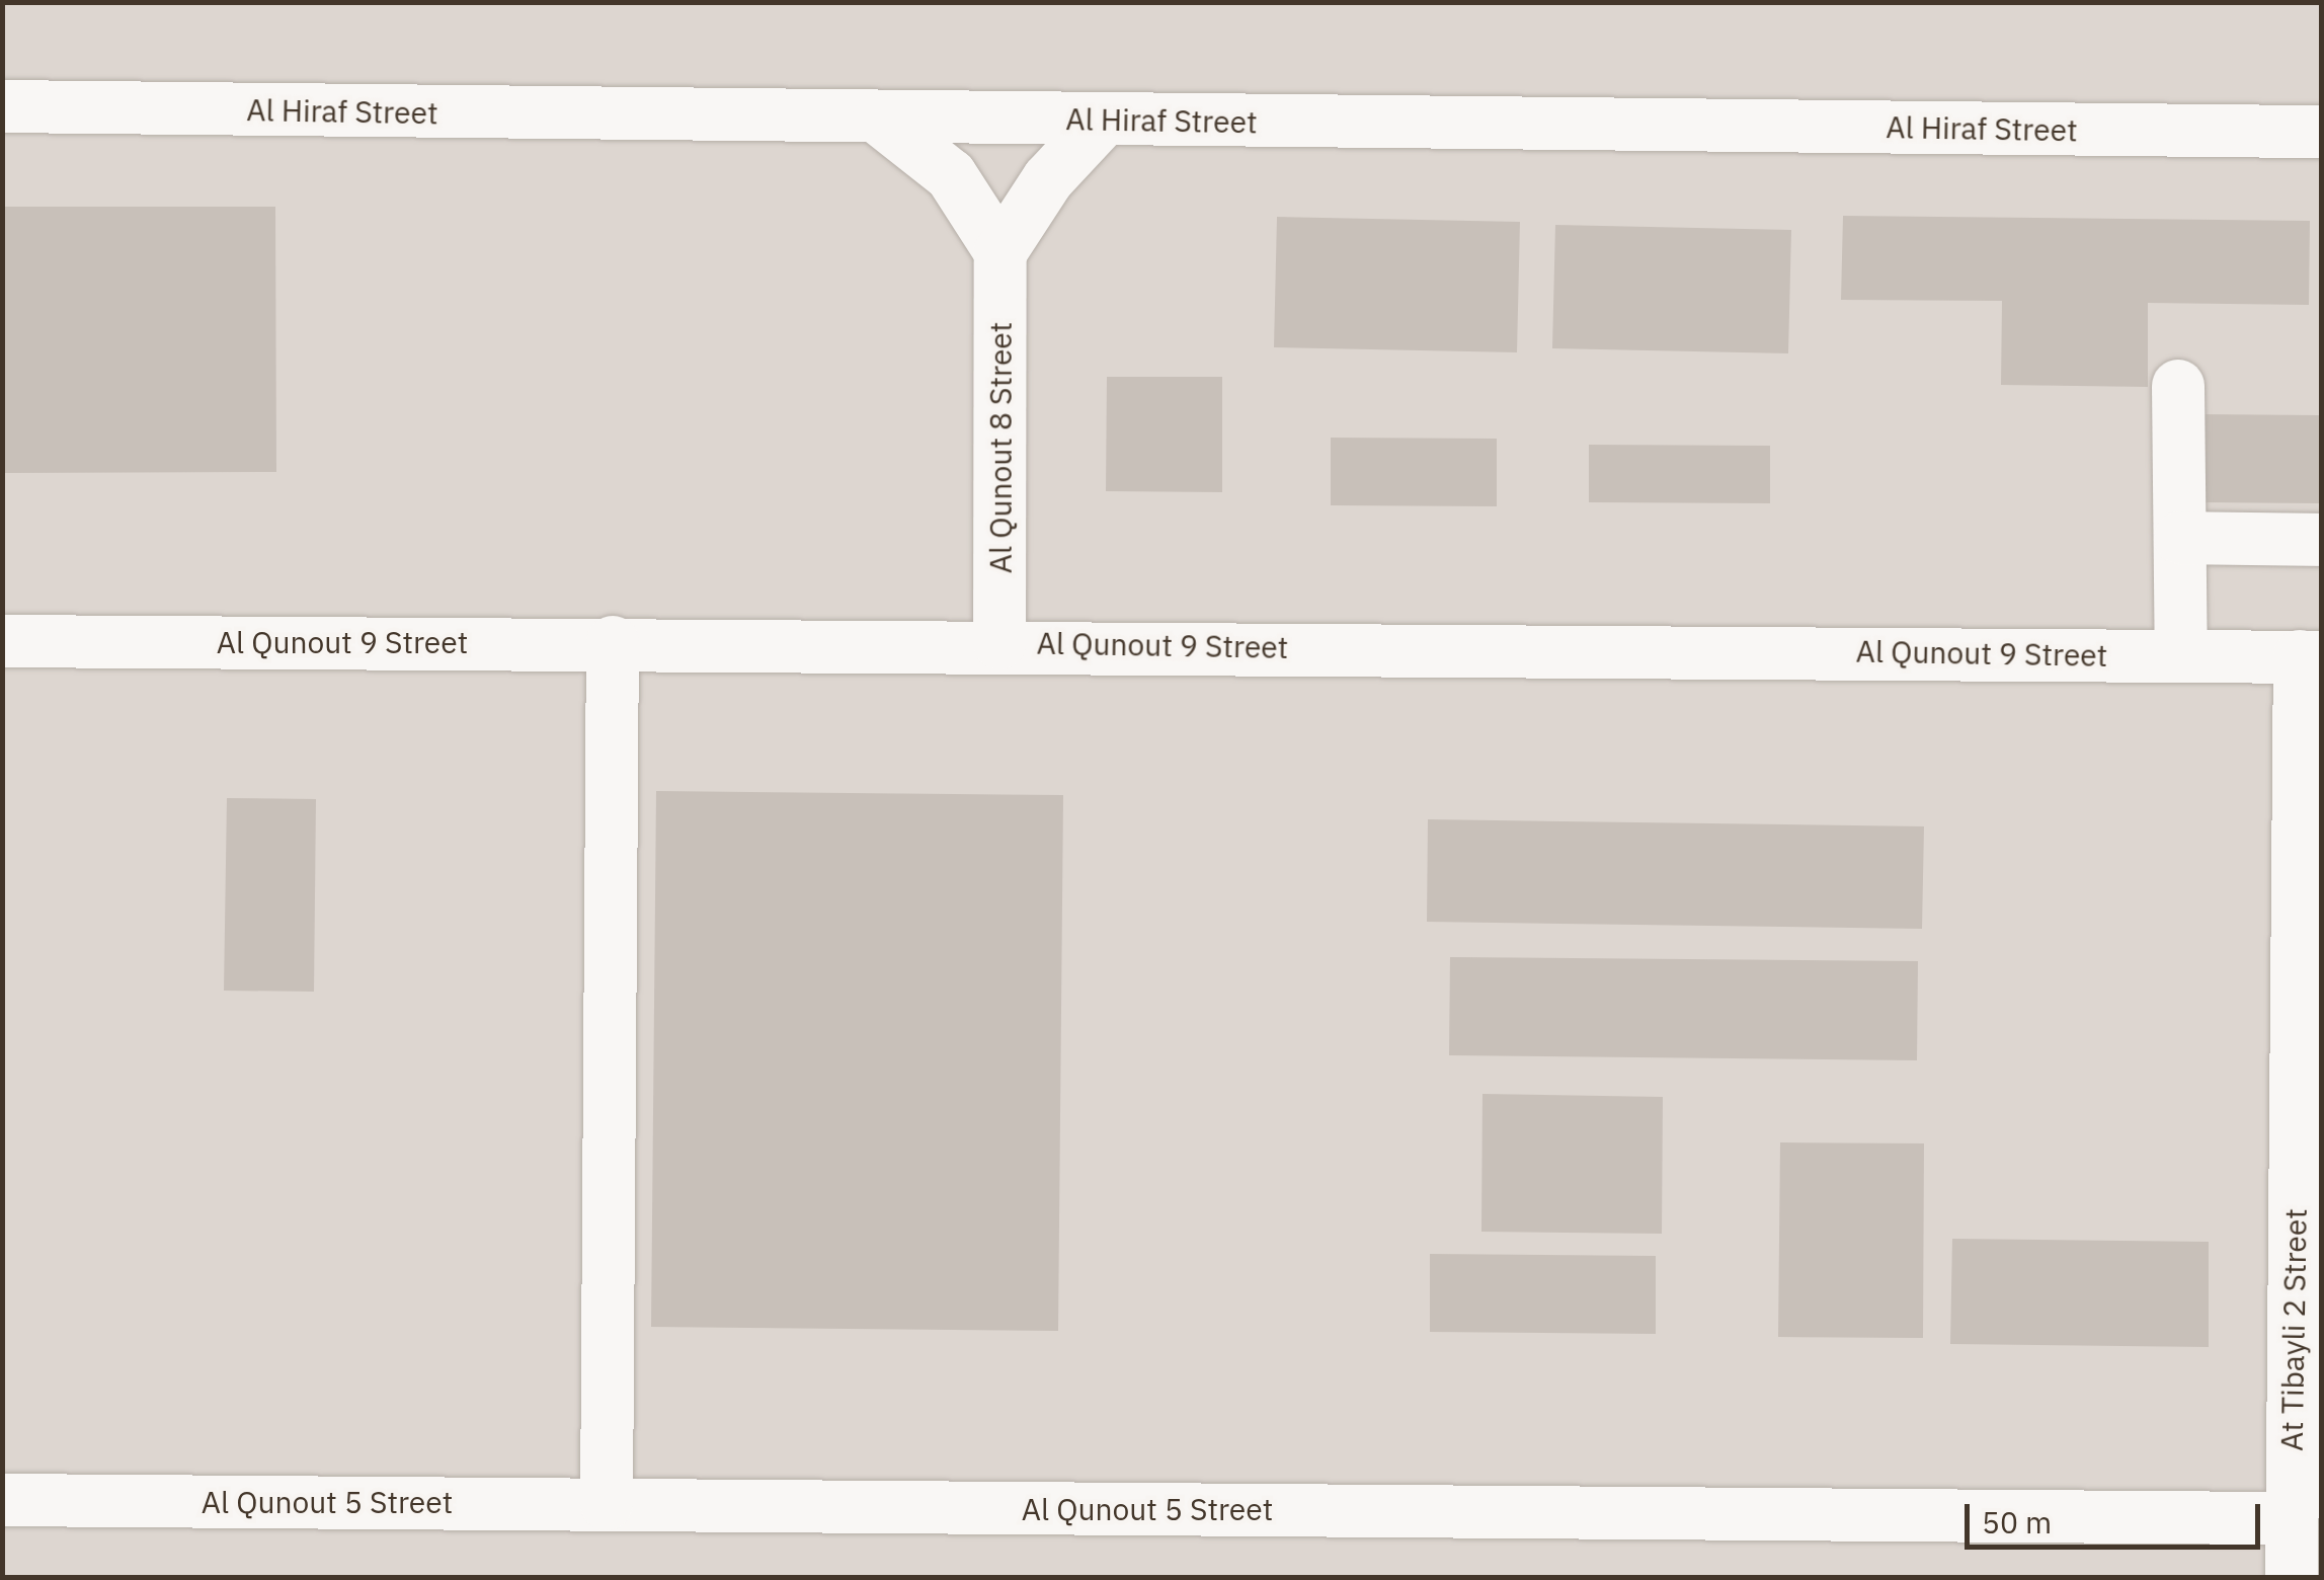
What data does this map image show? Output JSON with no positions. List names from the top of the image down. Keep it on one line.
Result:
{"streets":{"street":["Al Hiraf Street","Al Qunout 8 Street","Al Qunout 9 Street","At Tibayli 2 Street","Al Qunout 5 Street"]},"crossings":[["Al Qunout 8 Street","Al Qunout 9 Street"],["Al Qunout 9 Street","At Tibayli 2 Street"],["At Tibayli 2 Street","Al Qunout 5 Street"]],"scale_bar":"50 m"}
